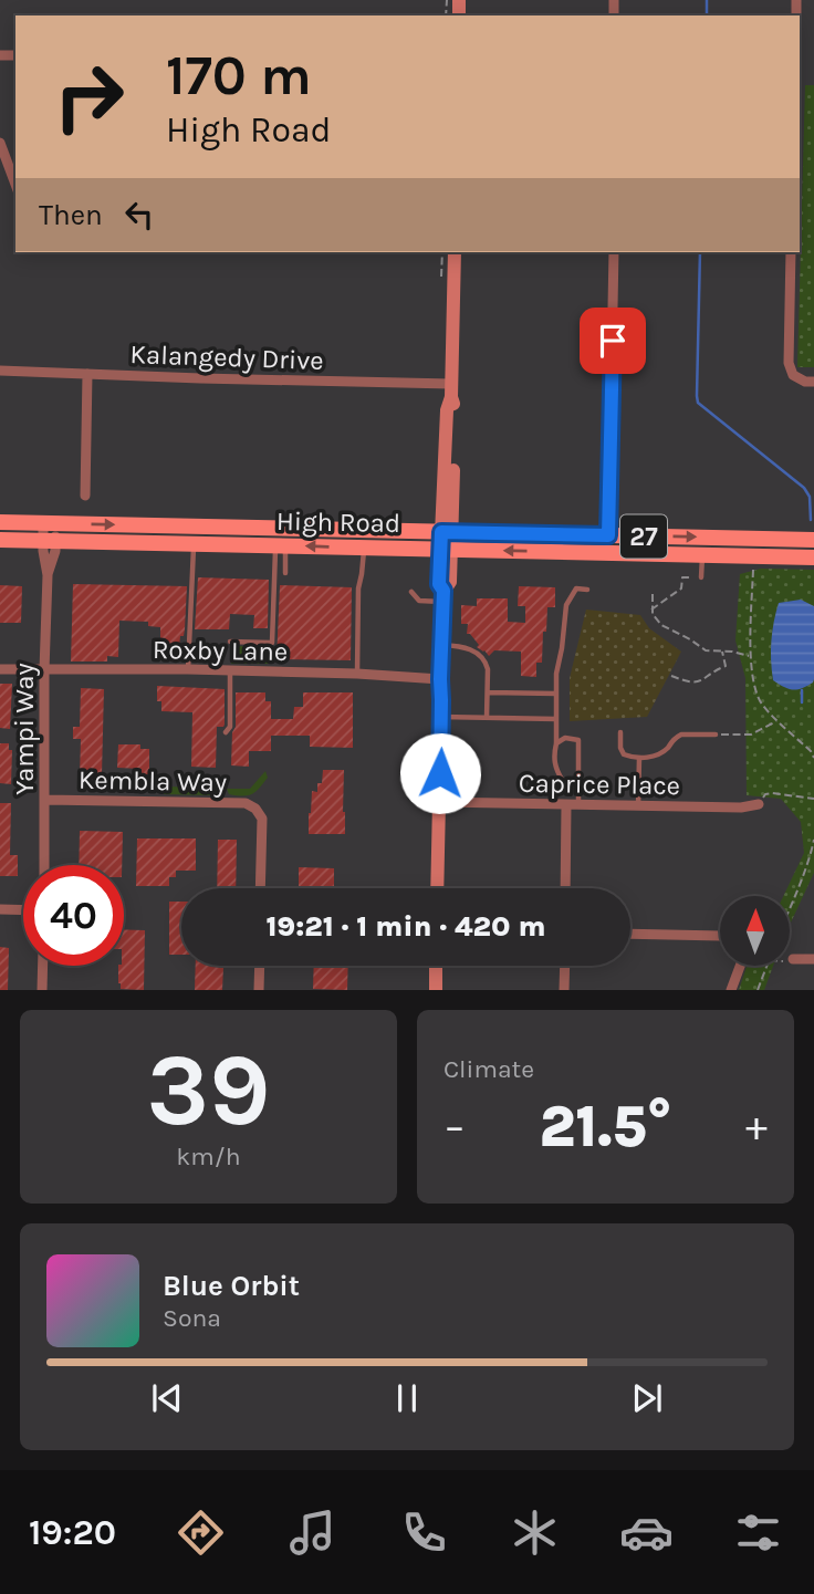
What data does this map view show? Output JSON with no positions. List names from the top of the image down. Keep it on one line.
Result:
{"streets":{"main road":["High Road","27"],"street":["Kalangedy Drive","Roxby Lane","Yampi Way","Kembla Way","Caprice Place"]},"crossings":[["High Road","Yampi Way"],["Roxby Lane","Yampi Way"],["Yampi Way","Kembla Way"]],"north":"top","page":{"turn":["170 m","High Road"],"then":"Then","limit":"40","trip":"19:21 · 1 min · 420 m","tile":[["39","km/h"],"Climate"],"heat":["−","21.5°","+"],"song":["Blue Orbit","Sona"],"tabs":"19:20"}}
